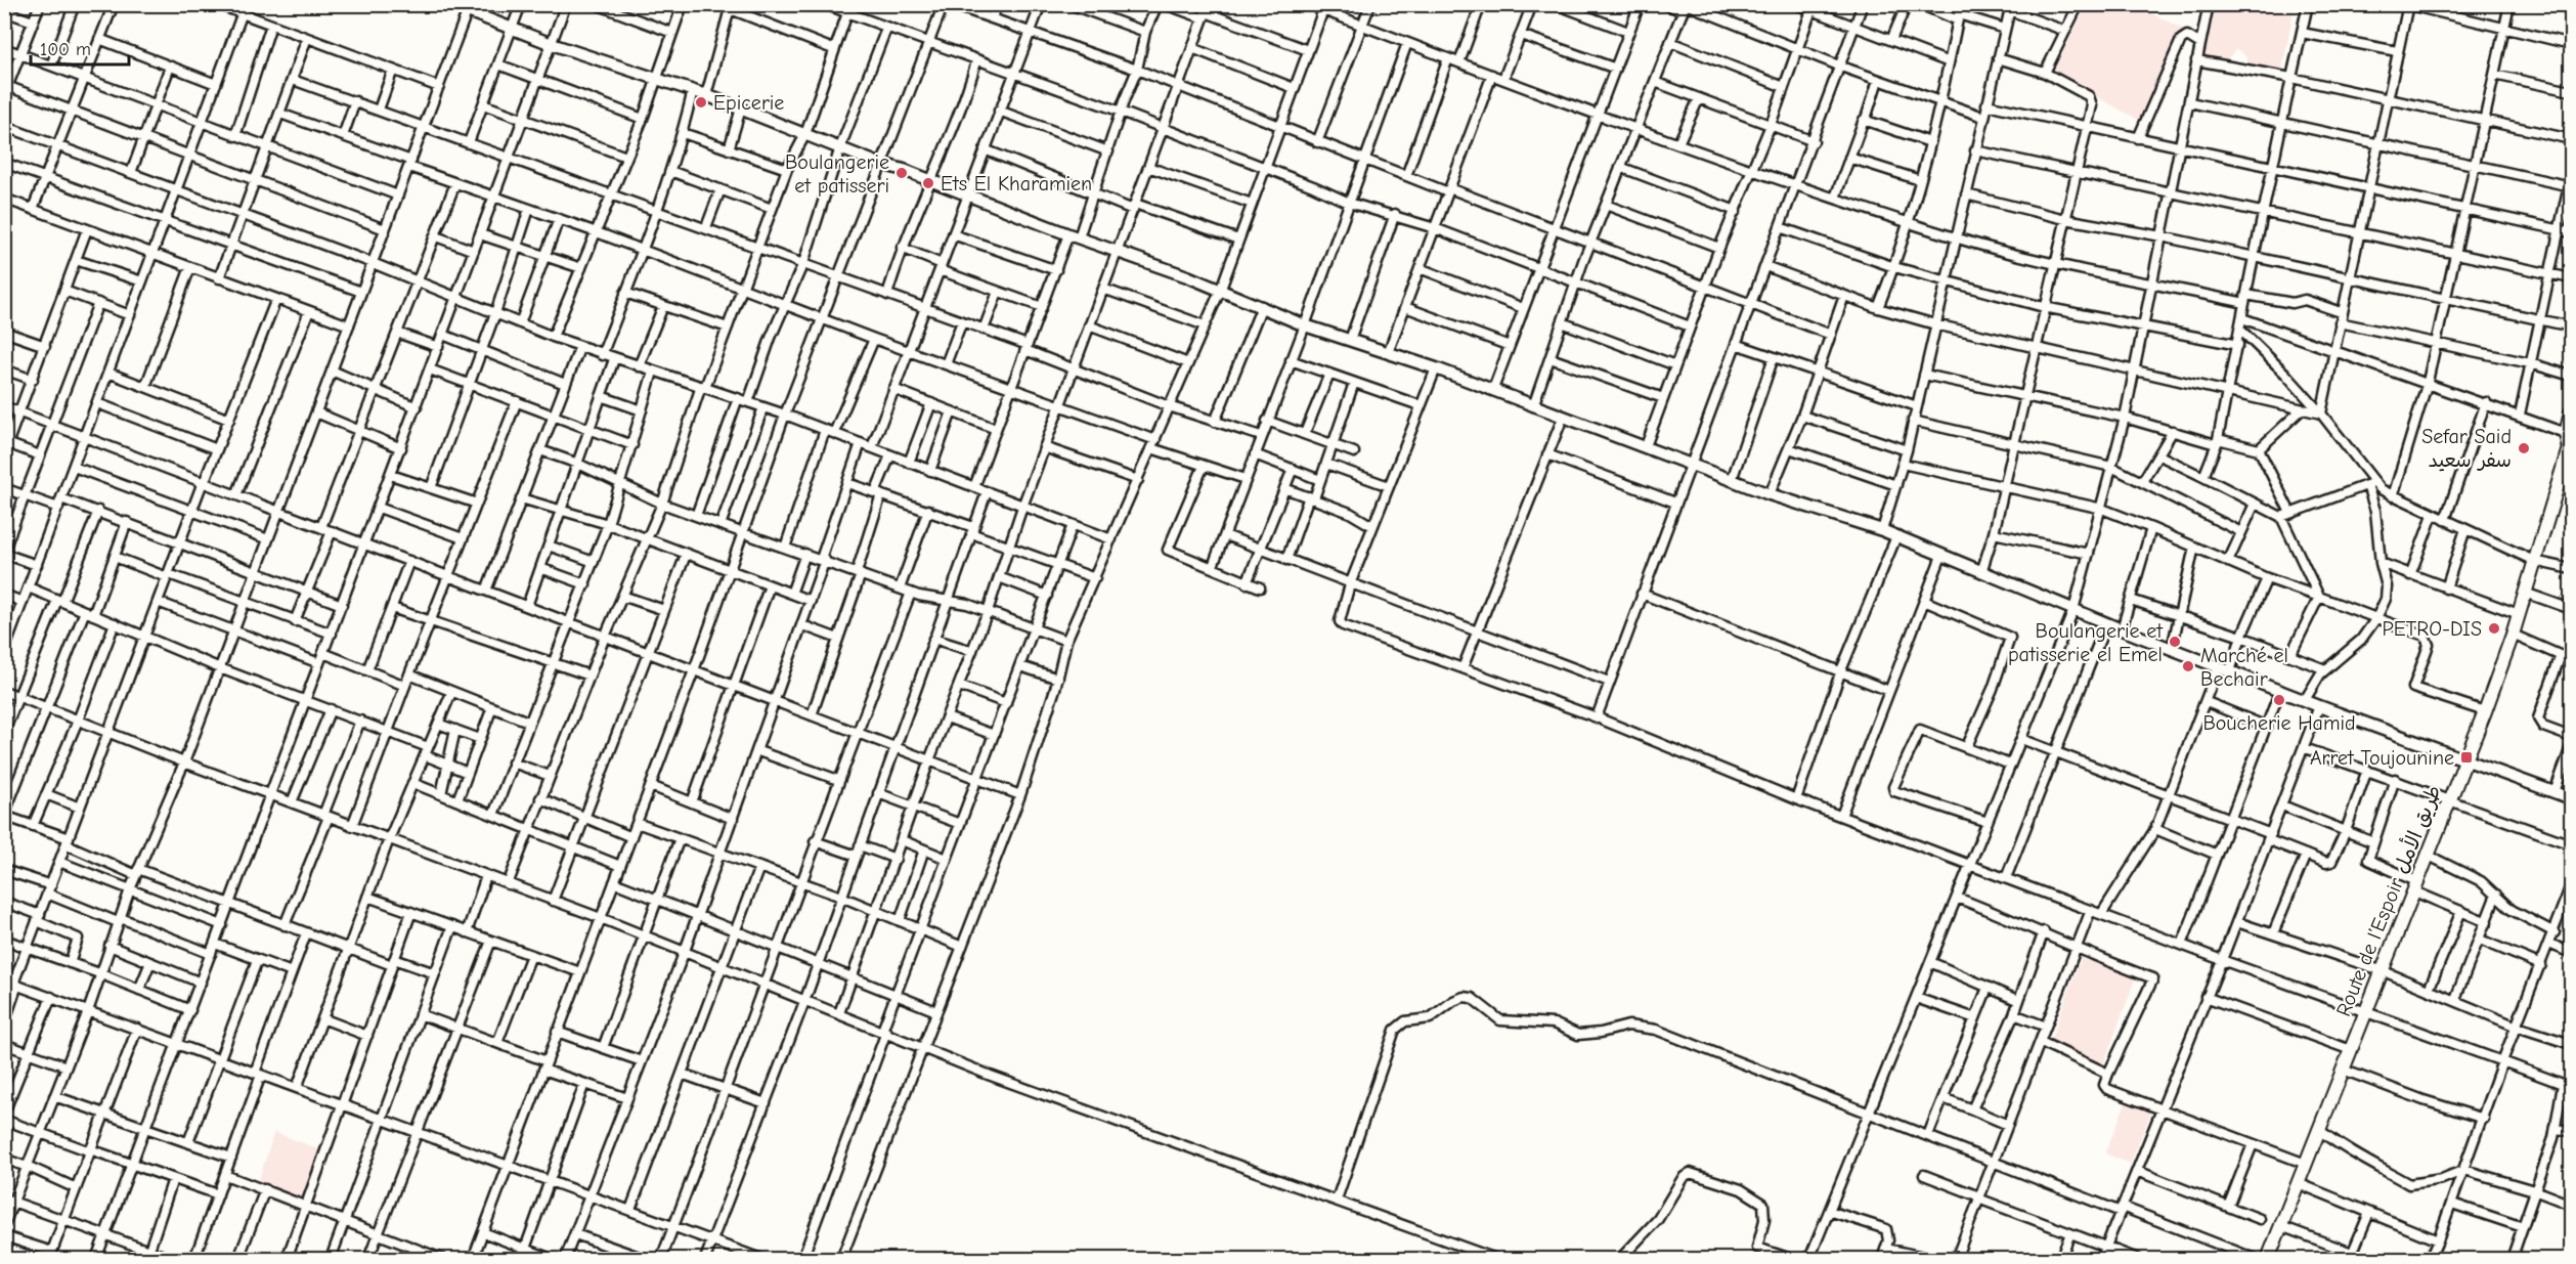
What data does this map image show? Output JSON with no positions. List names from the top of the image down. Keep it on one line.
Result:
{"streets":{"highway":["Route de l’Espoir طريق الأمل"]},"places":{"other":["Epicerie","Boulangerie et patisseri","Ets El Kharamien","Sefar Said سفر سعيد","PETRO-DIS","Boulangerie et patisserie el Emel","Marché el Bechair","Boucherie Hamid"],"transit":["Arret Toujounine"]},"scale_bar":"100 m"}
